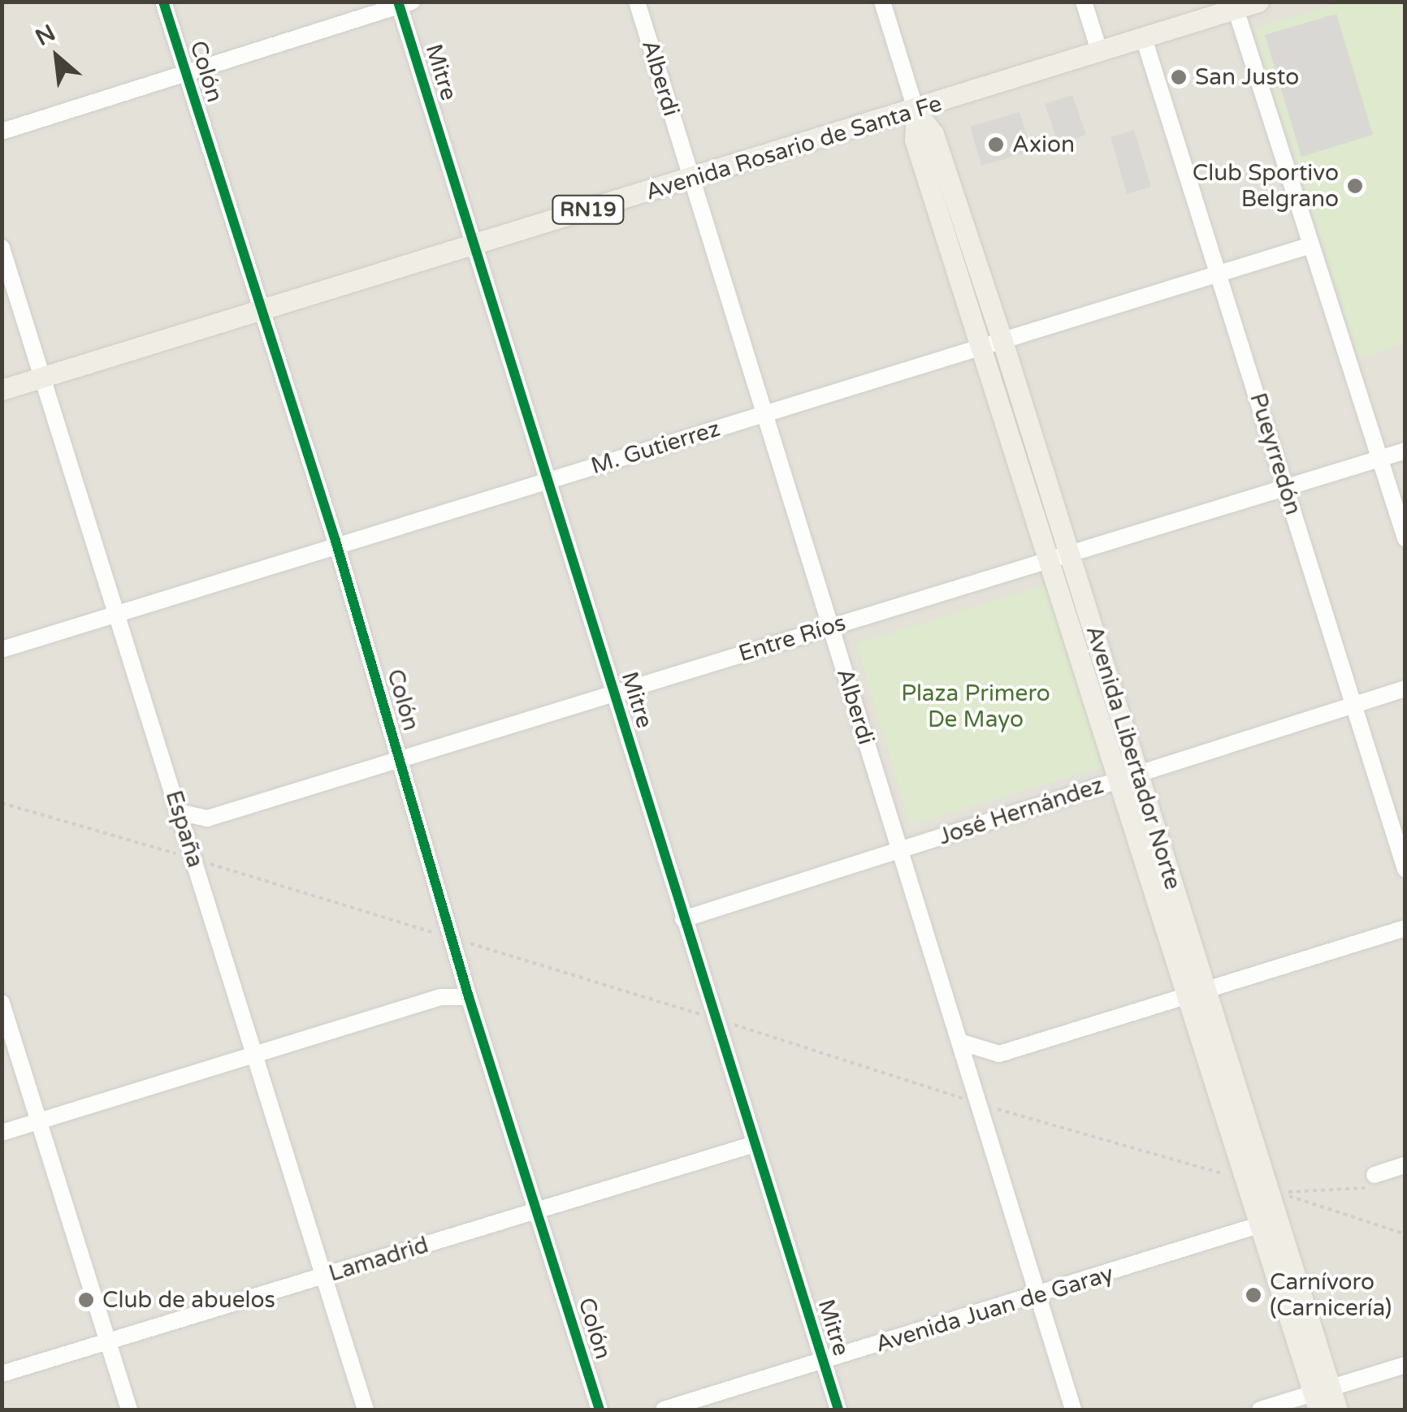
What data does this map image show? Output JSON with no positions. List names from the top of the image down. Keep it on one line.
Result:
{"streets":{"main road":["Avenida Rosario de Santa Fe","RN19","Avenida Libertador Norte"],"street":["Colón","Mitre","Alberdi","M. Gutierrez","Pueyrredón","Entre Ríos","José Hernández","España","Lamadrid","Avenida Juan de Garay"]},"crossings":[["Colón","Avenida Rosario de Santa Fe"],["Colón","M. Gutierrez"],["Colón","Entre Ríos"],["Colón","Lamadrid"],["Mitre","Avenida Rosario de Santa Fe"],["Mitre","M. Gutierrez"],["Mitre","Entre Ríos"],["Mitre","José Hernández"],["Mitre","Lamadrid"],["Mitre","Avenida Juan de Garay"],["Alberdi","Avenida Rosario de Santa Fe"],["Alberdi","M. Gutierrez"],["Alberdi","Entre Ríos"],["Alberdi","José Hernández"],["Alberdi","Avenida Juan de Garay"],["Avenida Rosario de Santa Fe","Pueyrredón"],["Avenida Rosario de Santa Fe","Avenida Libertador Norte"],["Avenida Rosario de Santa Fe","España"],["M. Gutierrez","Pueyrredón"],["M. Gutierrez","Avenida Libertador Norte"],["M. Gutierrez","España"],["Pueyrredón","Entre Ríos"],["Pueyrredón","José Hernández"],["Entre Ríos","Avenida Libertador Norte"],["Entre Ríos","España"],["Avenida Libertador Norte","José Hernández"],["Avenida Libertador Norte","Avenida Juan de Garay"],["España","Lamadrid"]],"parks":["Plaza Primero De Mayo"],"places":["San Justo","Axion","Club Sportivo Belgrano","Carnívoro (Carnicería)","Club de abuelos"],"north":"top left"}
